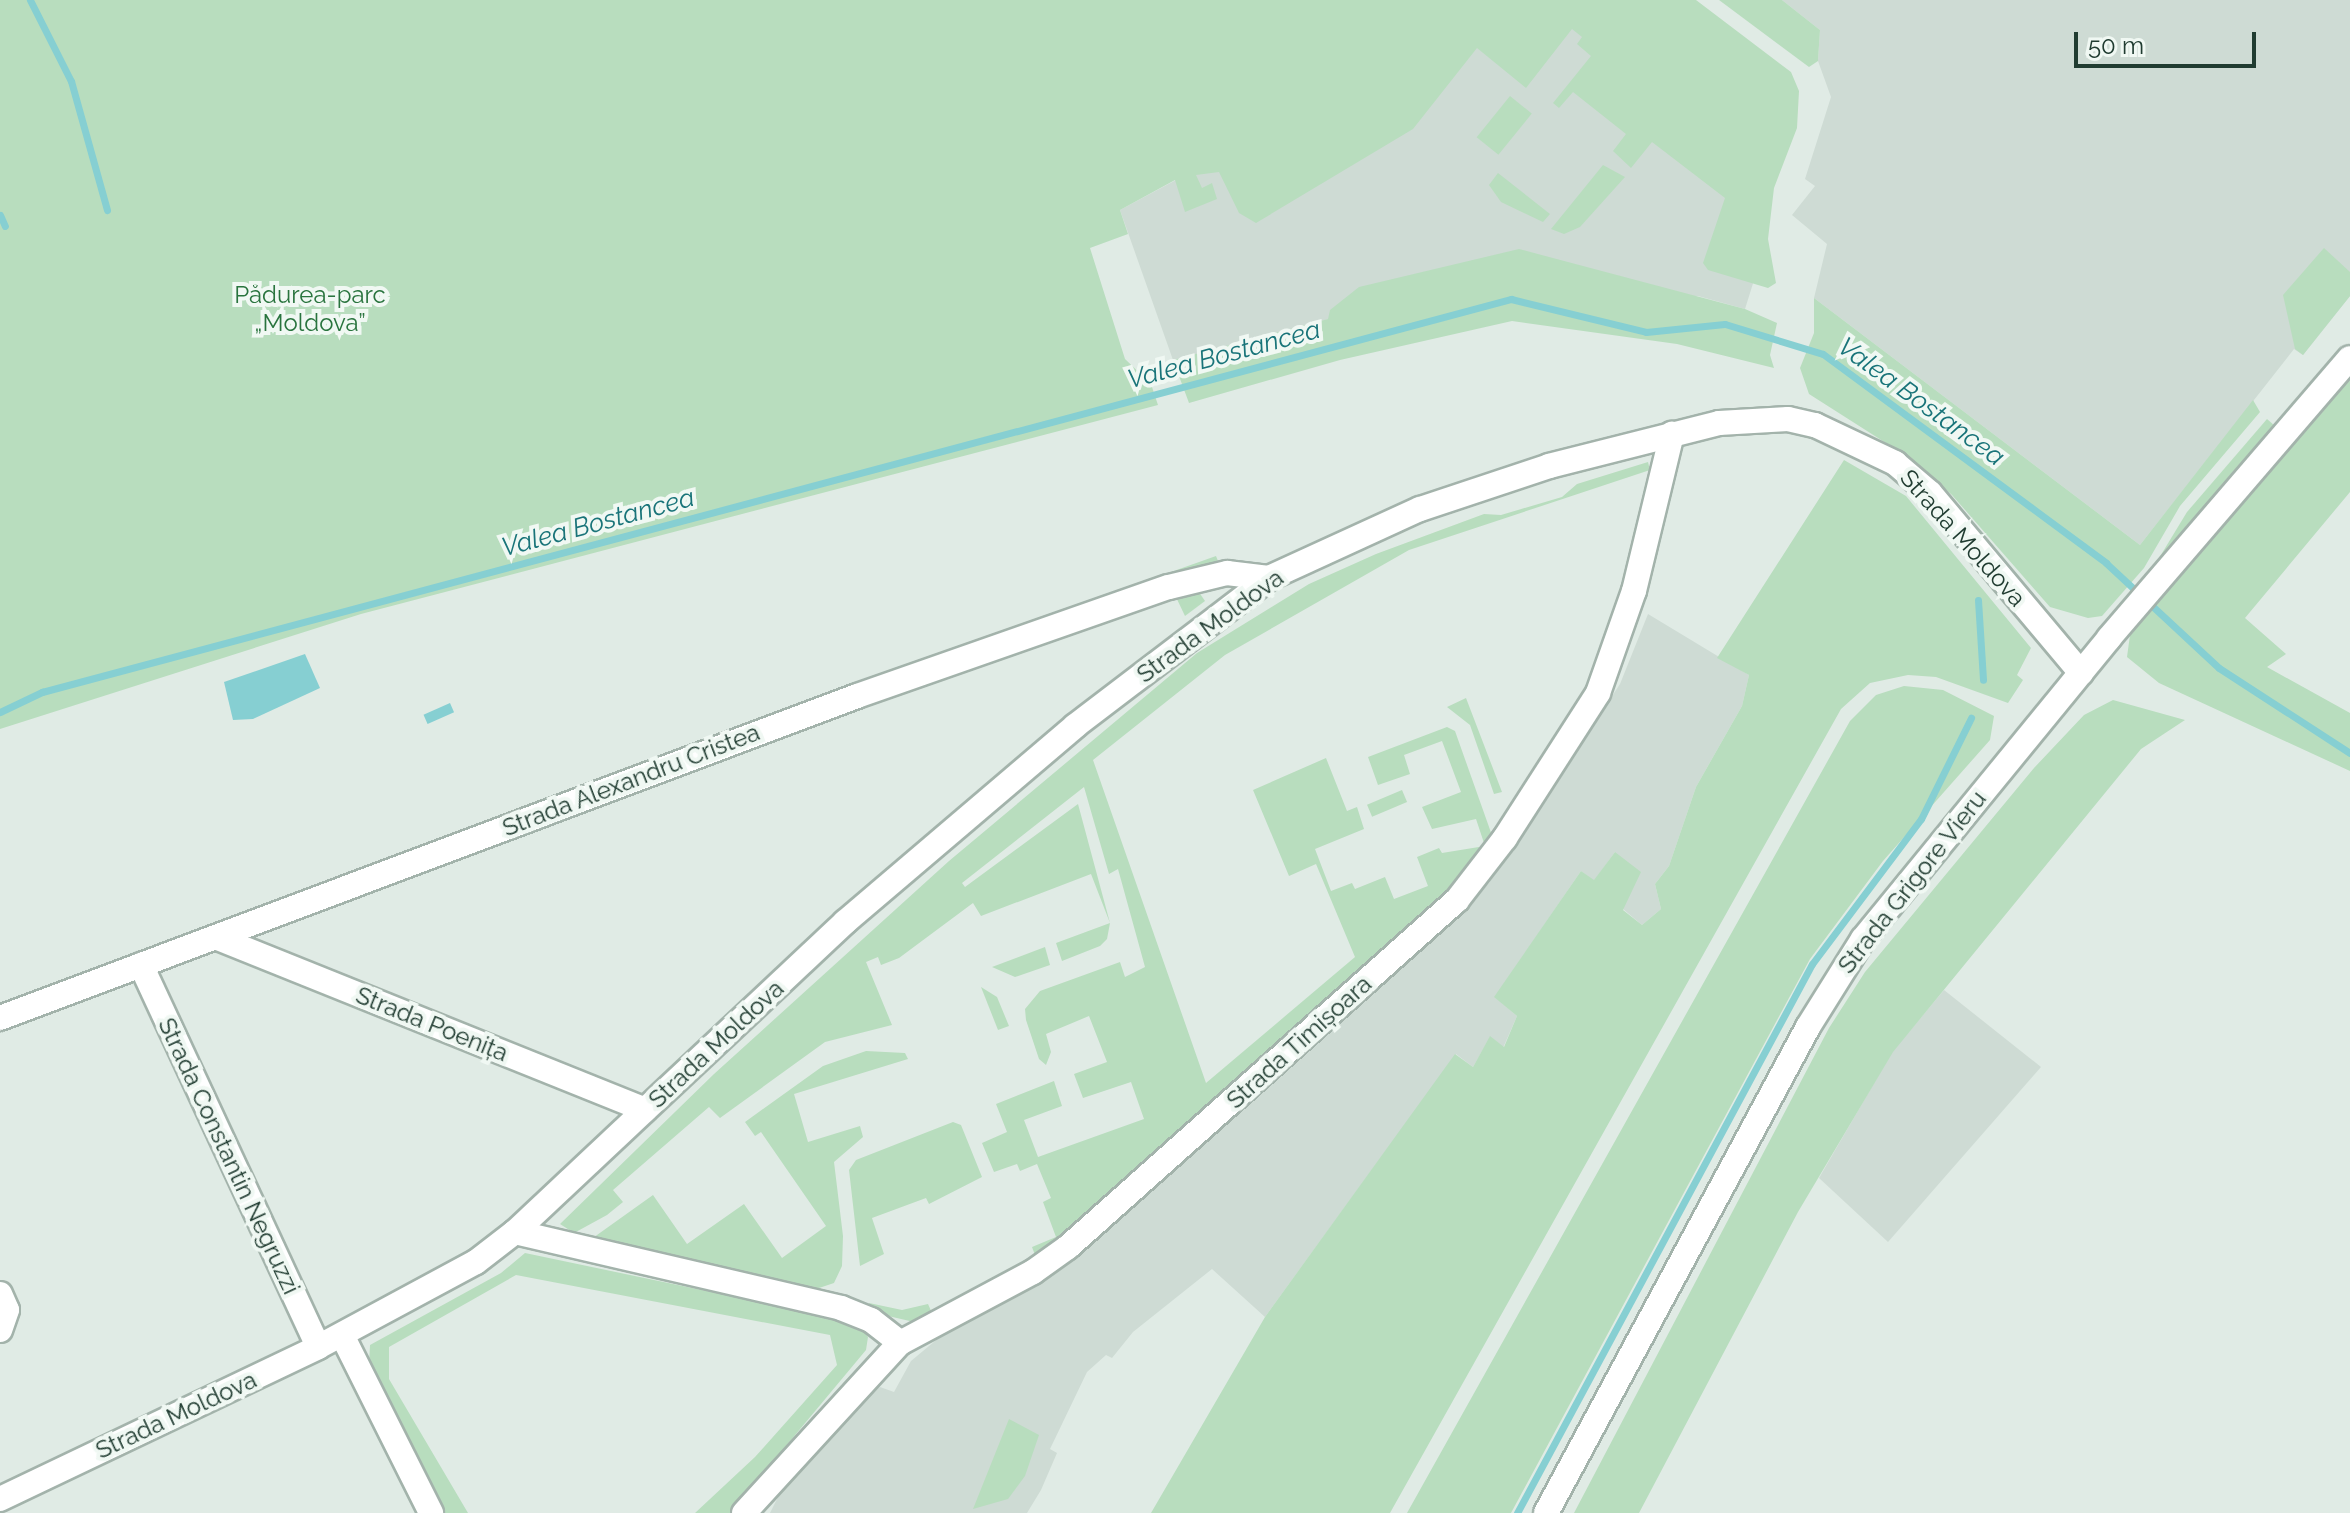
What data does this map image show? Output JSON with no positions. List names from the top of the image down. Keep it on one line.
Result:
{"streets":{"street":["Strada Moldova","Strada Alexandru Cristea","Strada Grigore Vieru","Strada Poenița","Strada Timișoara","Strada Constantin Negruzzi"]},"crossings":[["Strada Moldova","Strada Alexandru Cristea"],["Strada Moldova","Strada Grigore Vieru"],["Strada Moldova","Strada Poenița"],["Strada Moldova","Strada Timișoara"],["Strada Moldova","Strada Constantin Negruzzi"],["Strada Alexandru Cristea","Strada Poenița"],["Strada Alexandru Cristea","Strada Constantin Negruzzi"]],"water":["Valea Bostancea"],"parks":["Pădurea-parc „Moldova”"],"scale_bar":"50 m"}
